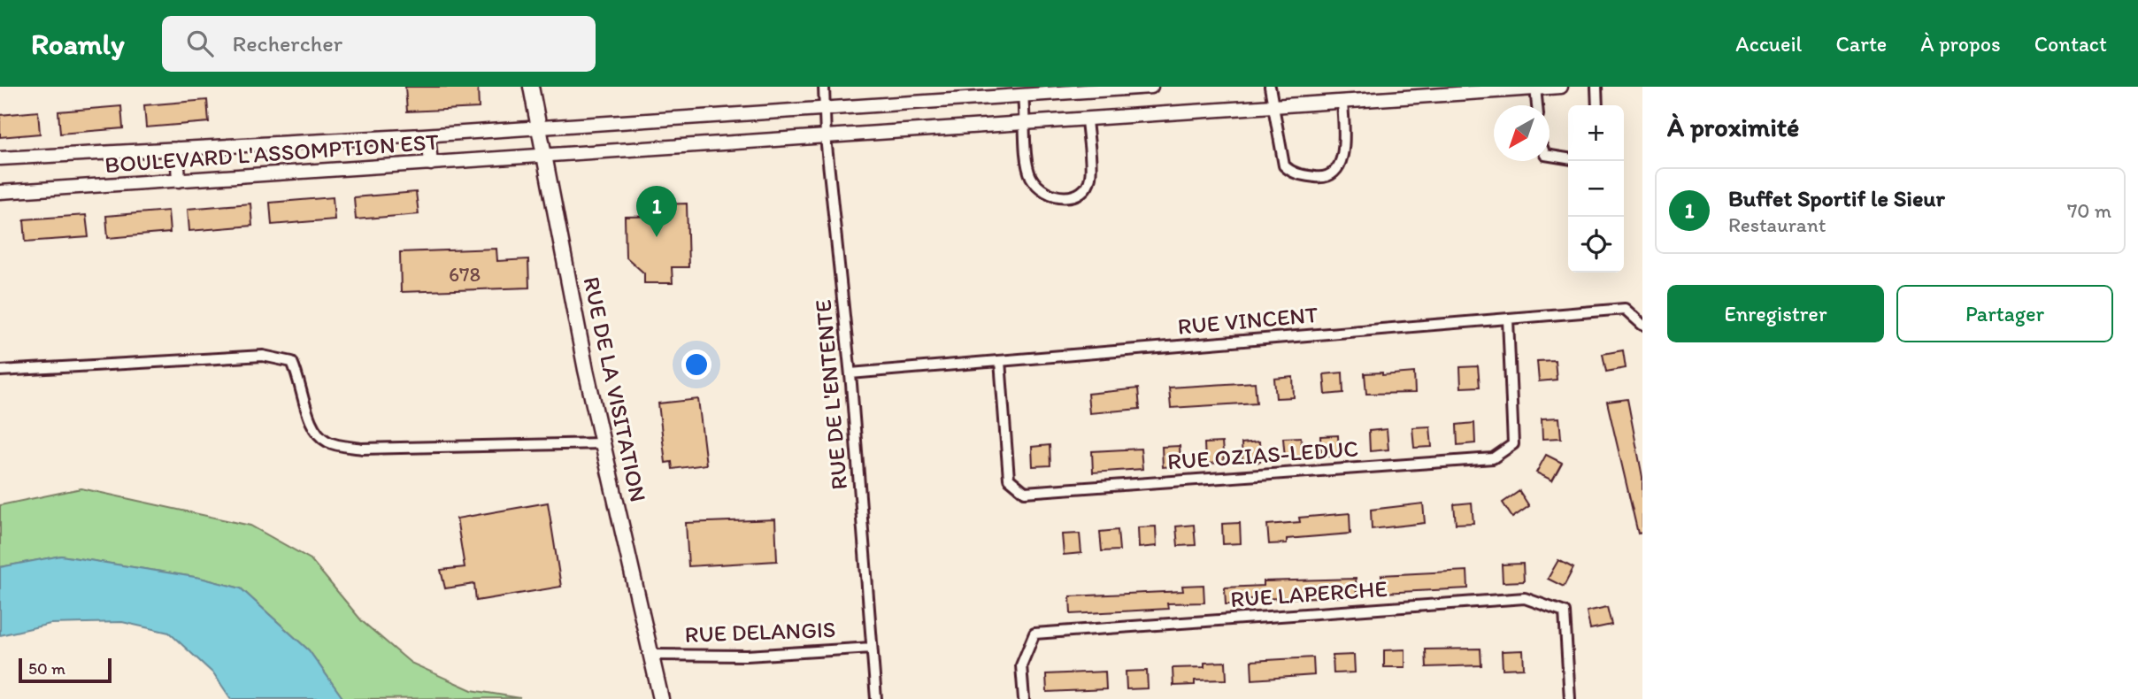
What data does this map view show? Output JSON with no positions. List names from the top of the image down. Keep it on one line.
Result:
{"streets":{"main road":["RUE DE LA VISITATION"],"street":["BOULEVARD L'ASSOMPTION EST","RUE VINCENT","RUE DE L'ENTENTE","RUE OZIAS-LEDUC","RUE LAPERCHE","RUE DELANGIS"]},"crossings":[["BOULEVARD L'ASSOMPTION EST","RUE DE LA VISITATION"],["BOULEVARD L'ASSOMPTION EST","RUE DE L'ENTENTE"],["RUE VINCENT","RUE DE L'ENTENTE"],["RUE VINCENT","RUE OZIAS-LEDUC"],["RUE DE LA VISITATION","RUE DELANGIS"],["RUE DE L'ENTENTE","RUE DELANGIS"]],"house_numbers":["678"],"scale_bar":"50 m","north":"bottom left","page":{"header":"Roamly","search":"Rechercher","nav":["Accueil","Carte","À propos","Contact"],"heading":"À proximité","map_buttons":["+","−"],"list":[{"mark":"1","name":"Buffet Sportif le Sieur","note":"Restaurant","value":"70 m"}],"pins":"1","buttons":["Enregistrer","Partager"],"scale":"50 m"}}
